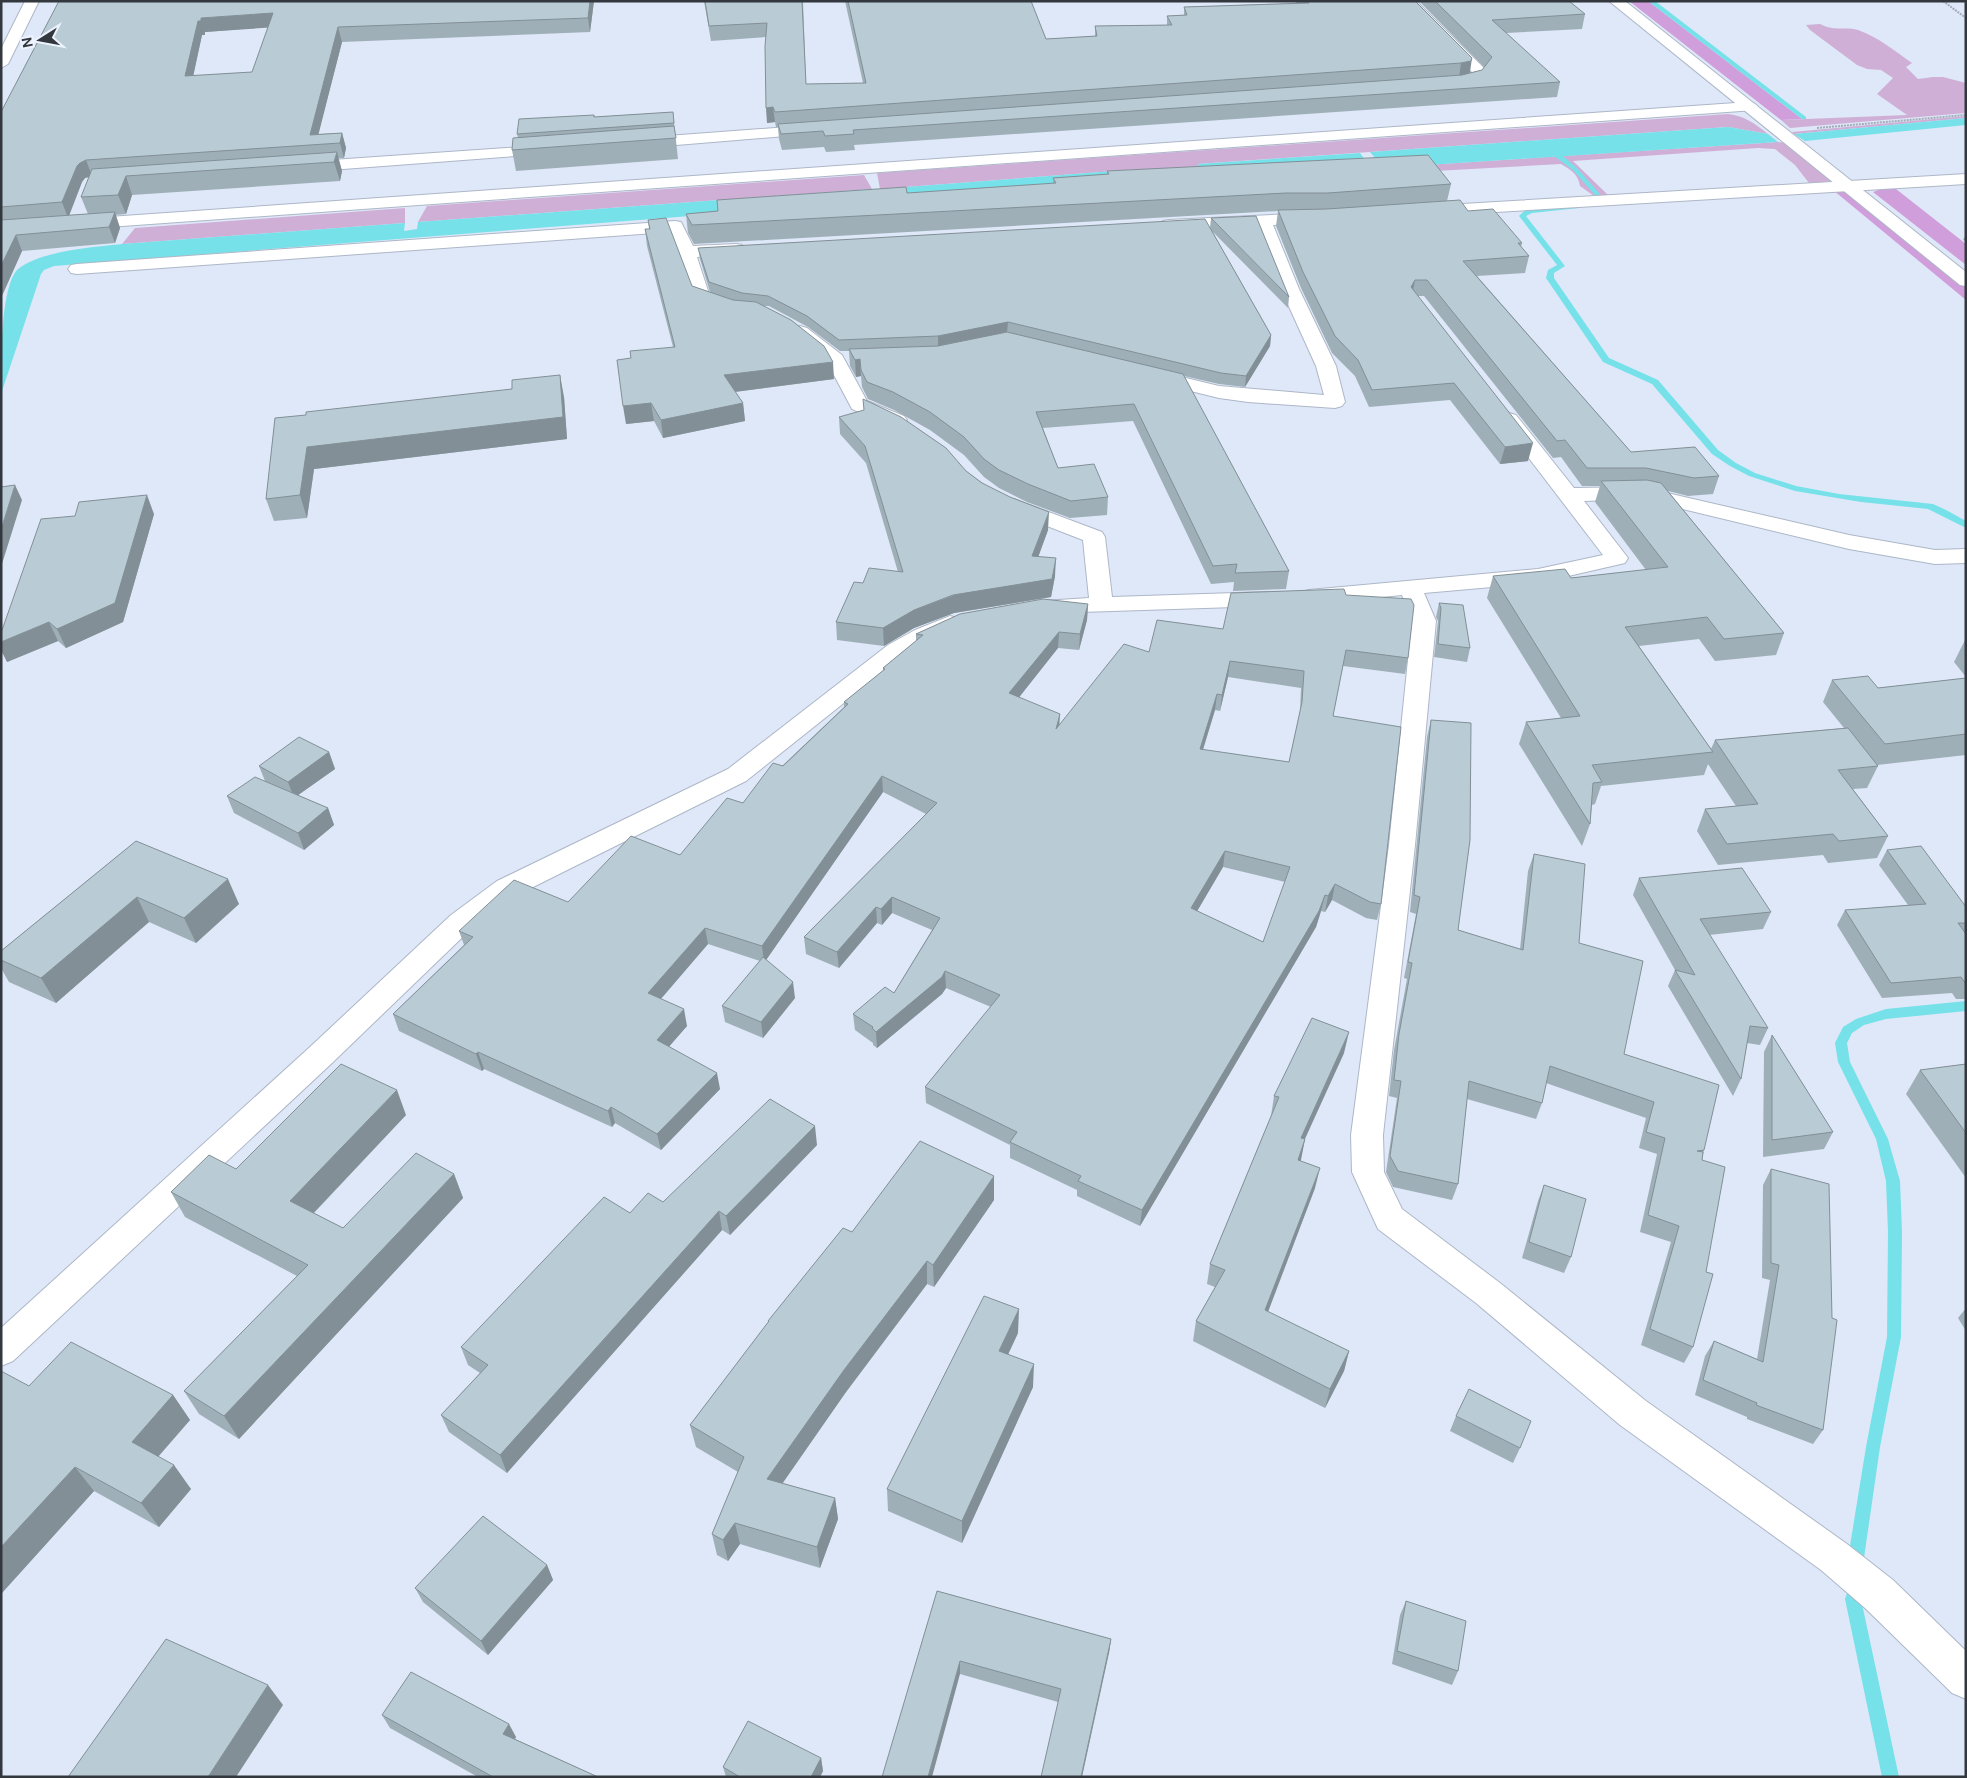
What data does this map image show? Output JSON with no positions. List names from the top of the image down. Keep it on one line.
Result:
{"north":"left"}
